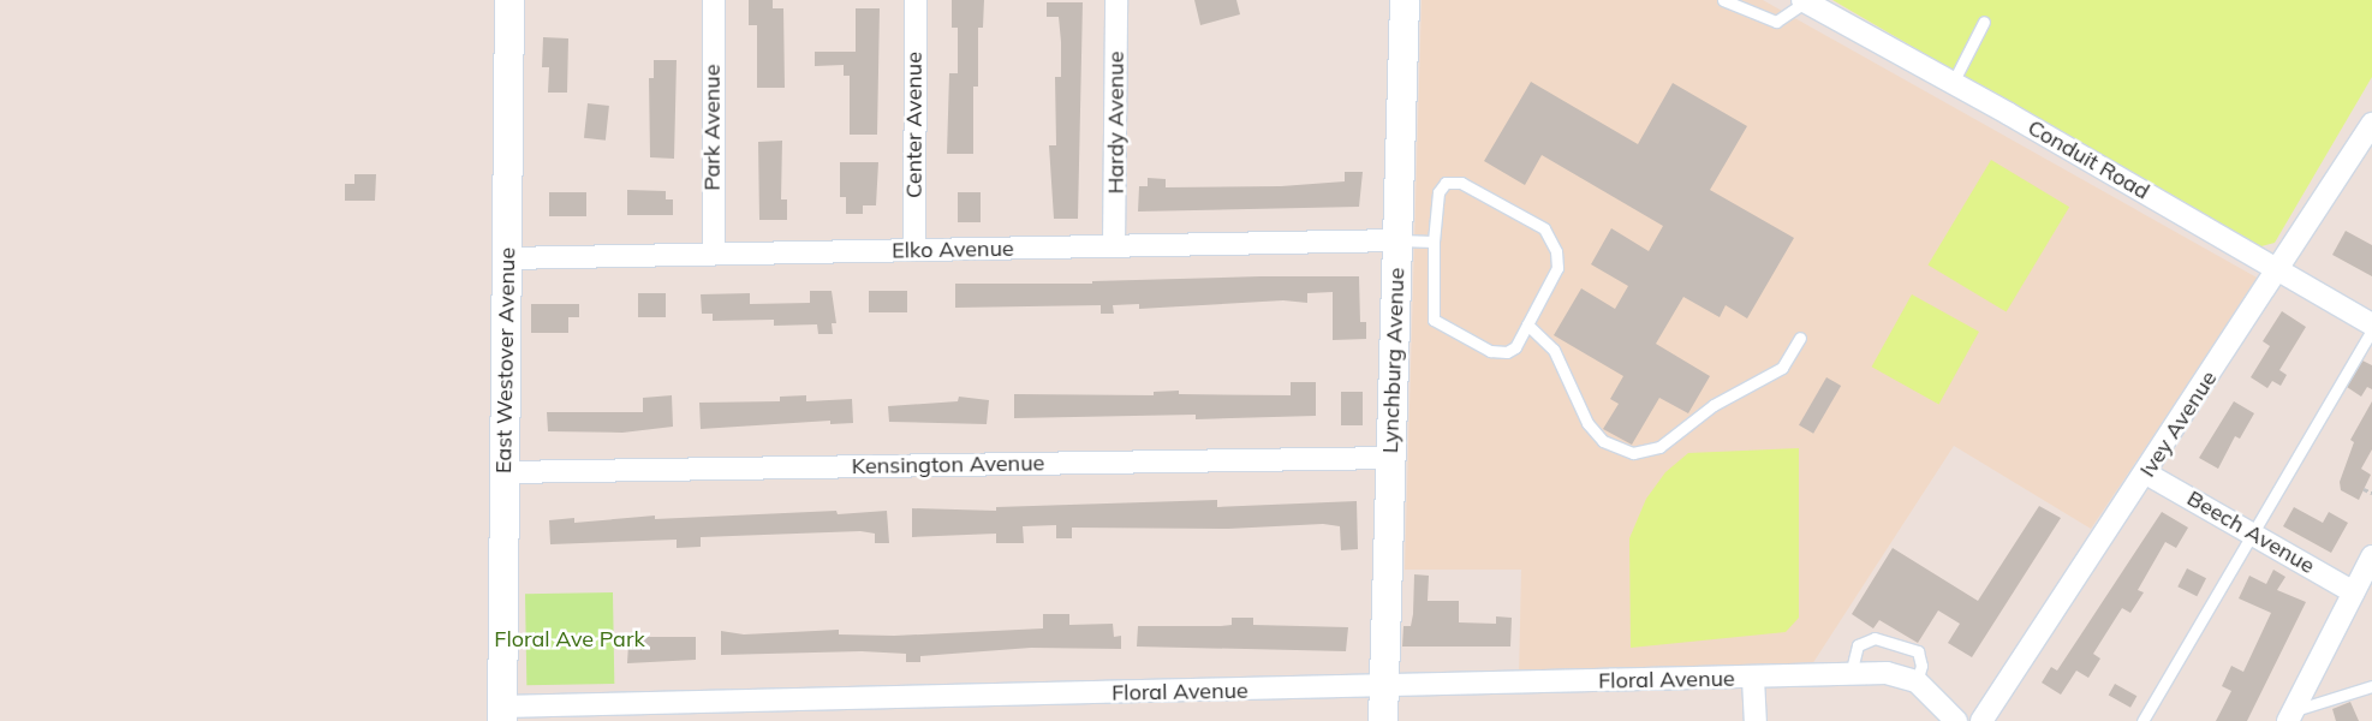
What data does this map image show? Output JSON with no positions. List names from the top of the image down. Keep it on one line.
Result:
{"streets":{"street":["Hardy Avenue","Center Avenue","Park Avenue","Conduit Road","Elko Avenue","East Westover Avenue","Lynchburg Avenue","Ivey Avenue","Kensington Avenue","Beech Avenue","Floral Avenue"]},"crossings":[["Hardy Avenue","Elko Avenue"],["Center Avenue","Elko Avenue"],["Park Avenue","Elko Avenue"],["Conduit Road","Ivey Avenue"],["Elko Avenue","East Westover Avenue"],["Elko Avenue","Lynchburg Avenue"],["East Westover Avenue","Kensington Avenue"],["East Westover Avenue","Floral Avenue"],["Lynchburg Avenue","Kensington Avenue"],["Lynchburg Avenue","Floral Avenue"],["Ivey Avenue","Beech Avenue"]],"parks":["Floral Ave Park"]}
